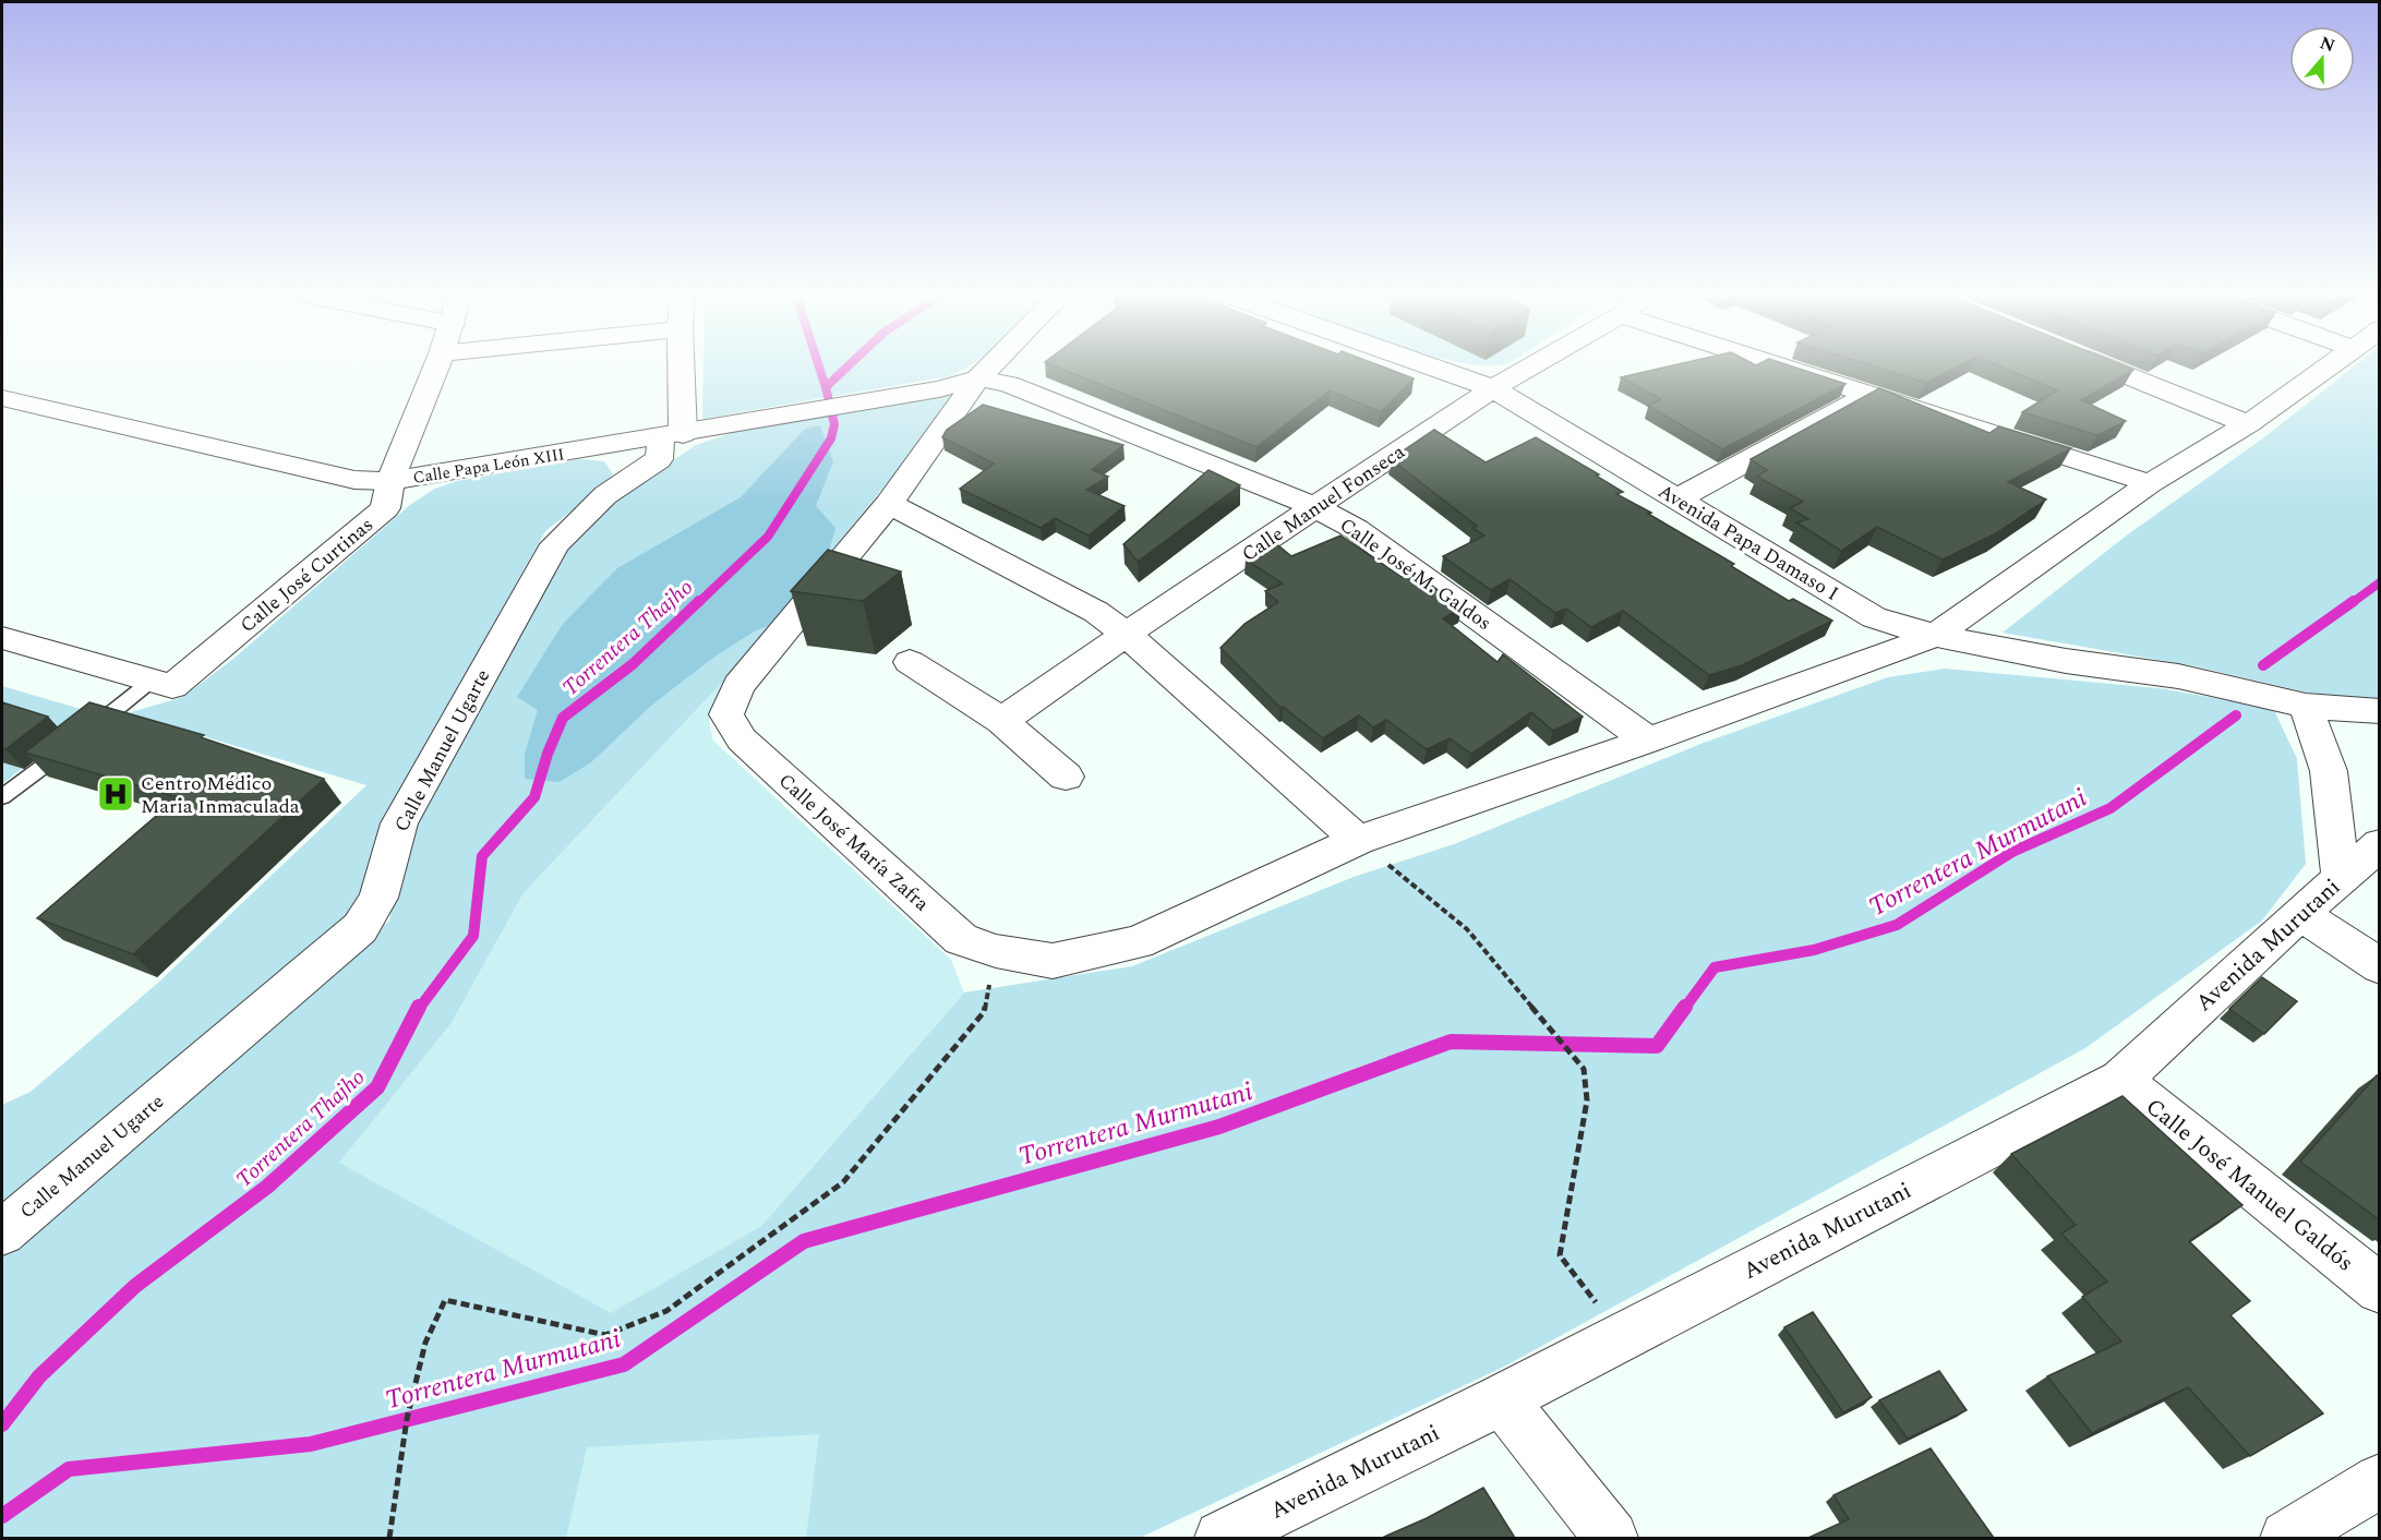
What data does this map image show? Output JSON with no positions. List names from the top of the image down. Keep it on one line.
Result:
{"streets":{"street":["Calle Papa León XIII","Calle Manuel Fonseca","Avenida Papa Damaso I","Calle José M. Galdos","Calle José Curtinas","Calle Manuel Ugarte","Calle José María Zafra","Avenida Murutani","Calle José Manuel Galdós"]},"crossings":[["Calle Papa León XIII","Calle José M. Galdos"],["Calle Papa León XIII","Calle José Curtinas"],["Calle Papa León XIII","Calle Manuel Ugarte"],["Calle Manuel Fonseca","Avenida Papa Damaso I"],["Calle Manuel Fonseca","Calle José M. Galdos"],["Avenida Papa Damaso I","Calle José María Zafra"],["Calle José M. Galdos","Calle José María Zafra"],["Avenida Murutani","Calle José Manuel Galdós"]],"water":["Torrentera Thajho","Torrentera Murmutani"],"places":{"hospital":["Centro Médico Maria Inmaculada"]},"north":"top"}
